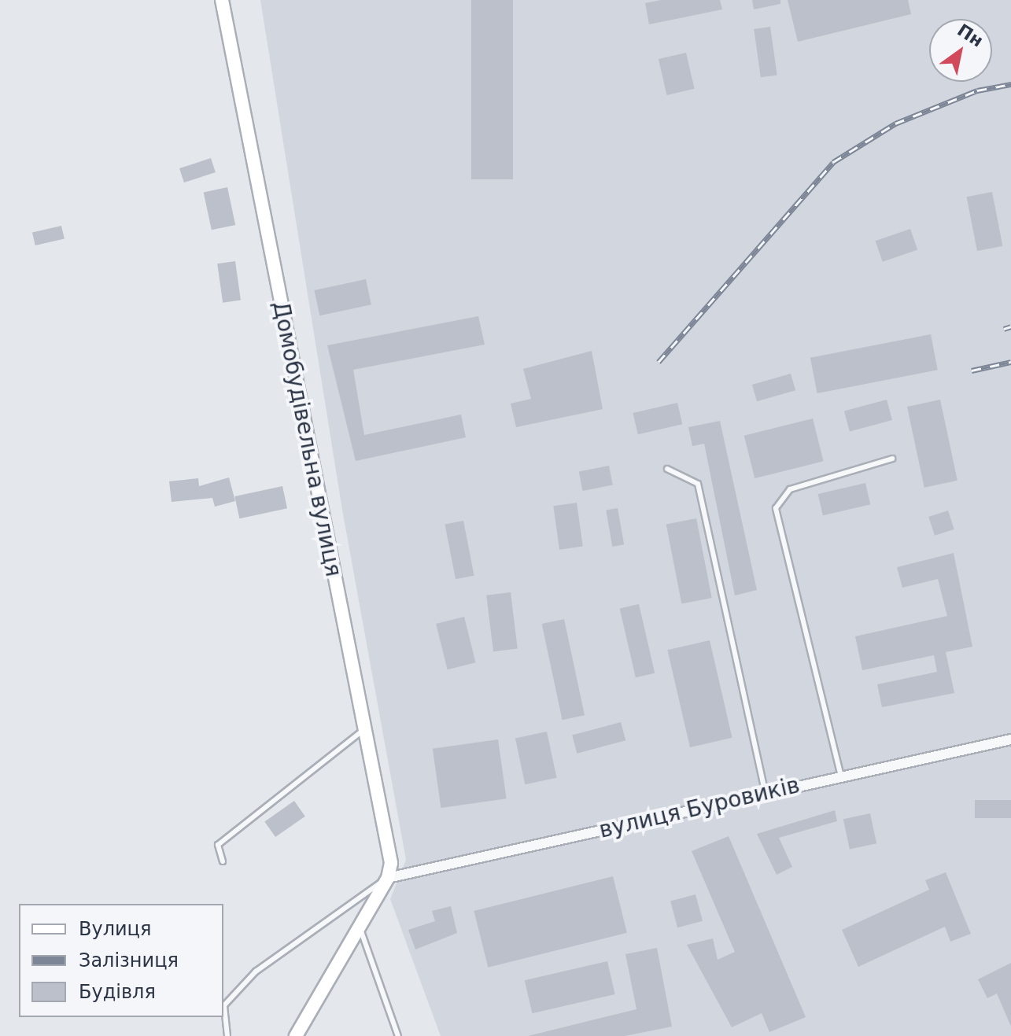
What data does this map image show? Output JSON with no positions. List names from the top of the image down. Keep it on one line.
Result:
{"streets":{"street":["Домобудівельна вулиця","вулиця Буровиків"]},"crossings":[["Домобудівельна вулиця","вулиця Буровиків"]],"legend":["Вулиця","Залізниця","Будівля"],"north":"top right"}
